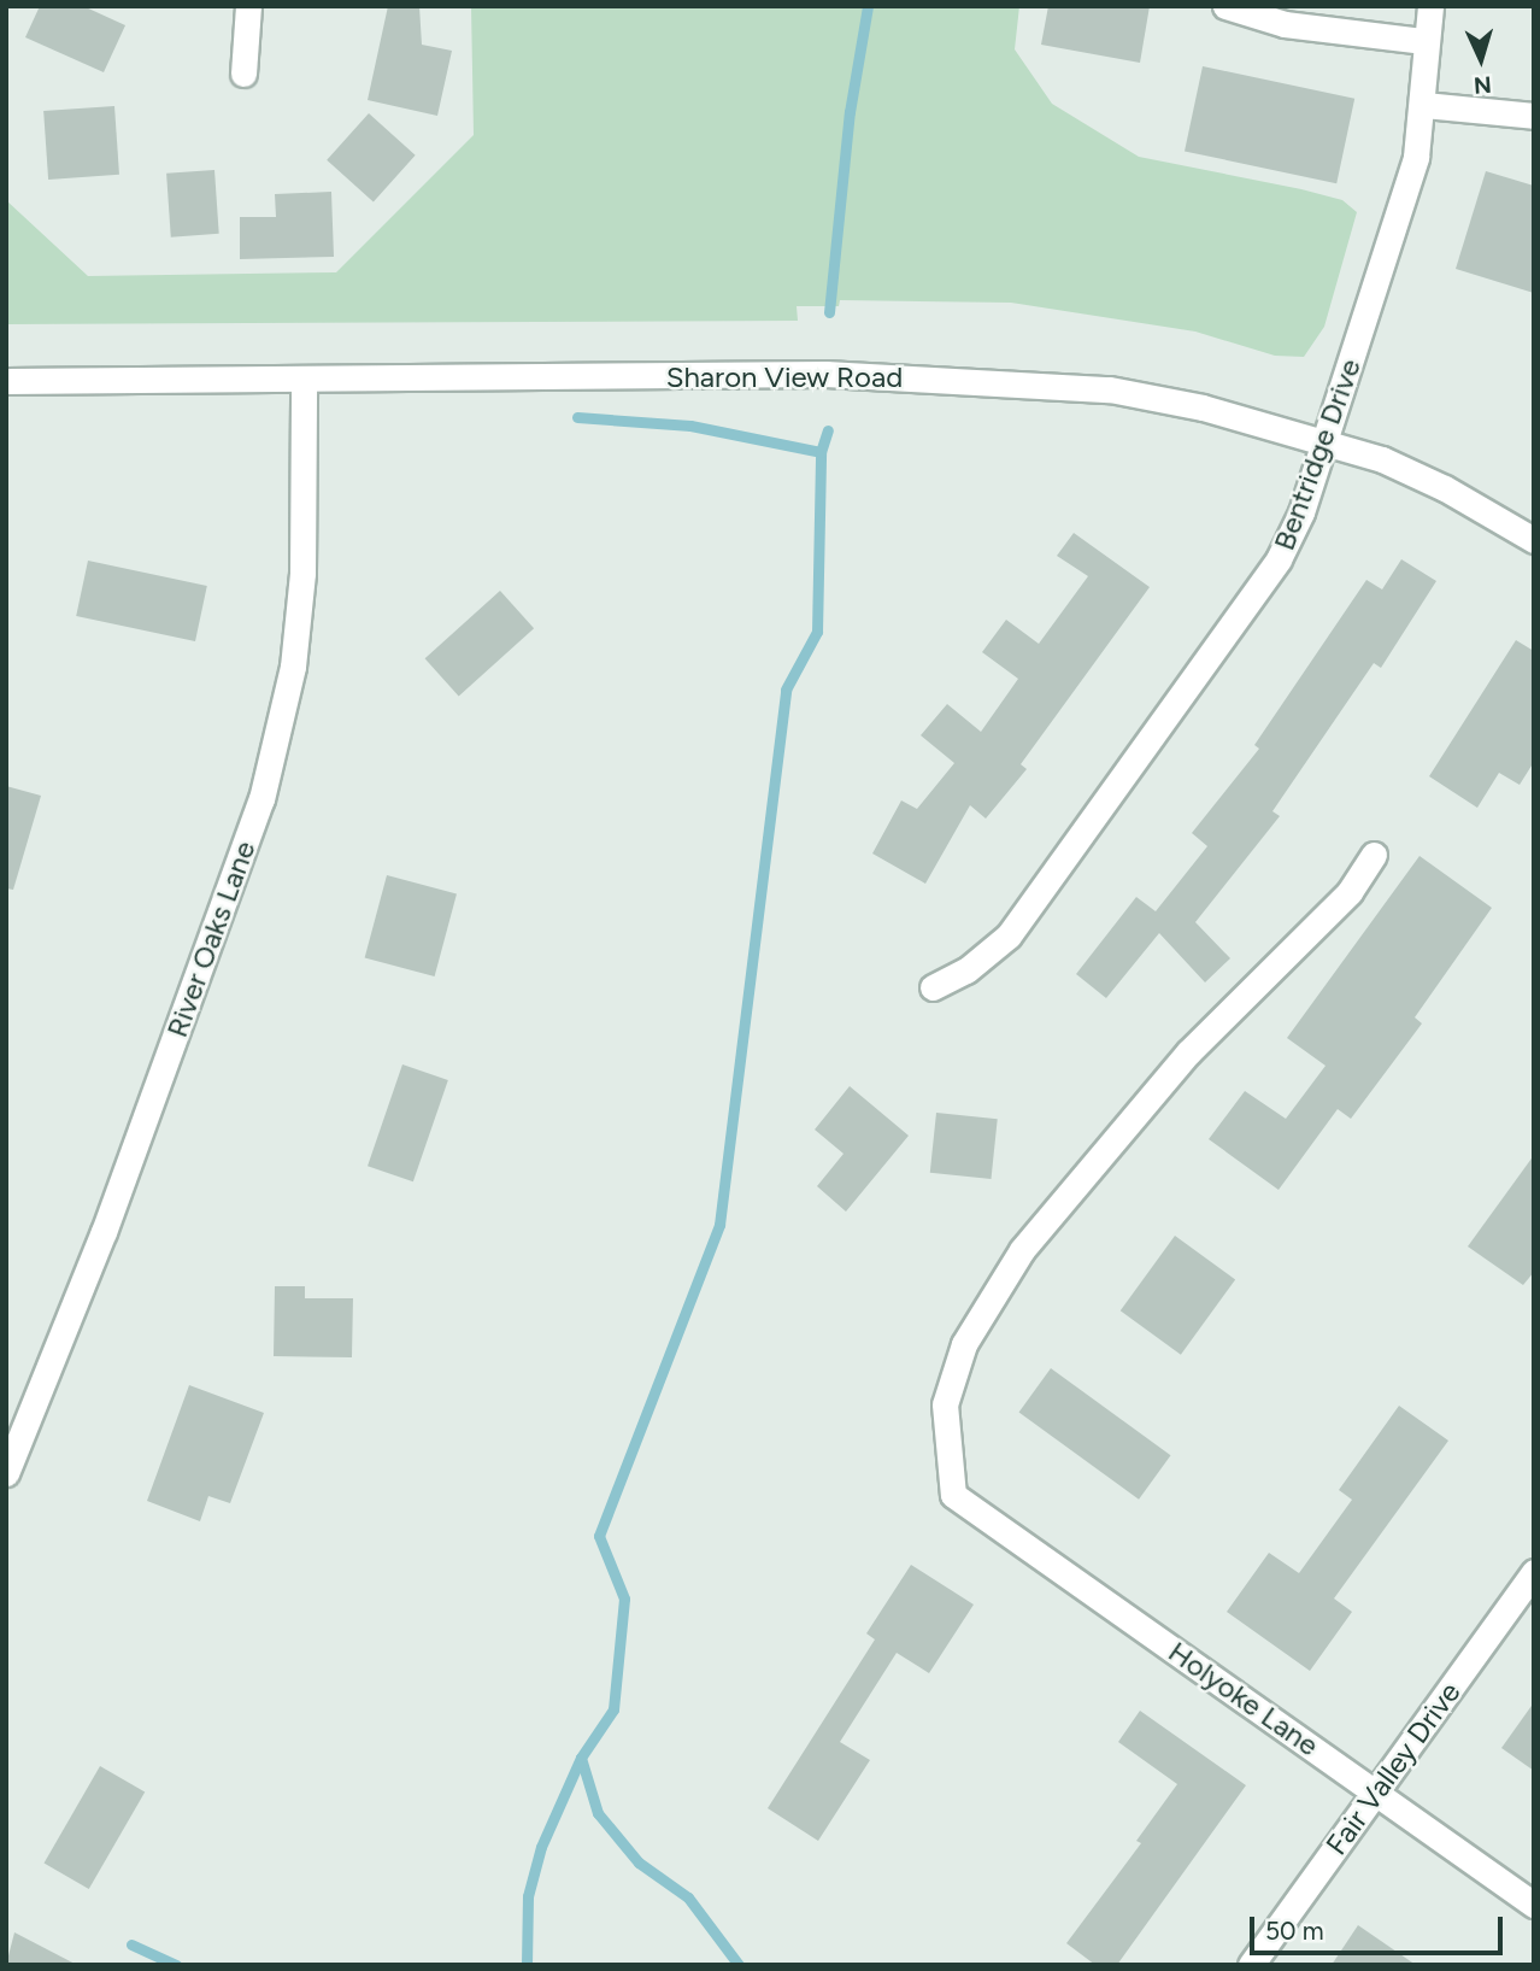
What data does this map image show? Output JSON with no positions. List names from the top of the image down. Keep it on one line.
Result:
{"streets":{"street":["Sharon View Road","Bentridge Drive","River Oaks Lane","Holyoke Lane","Fair Valley Drive"]},"crossings":[["Sharon View Road","Bentridge Drive"],["Sharon View Road","River Oaks Lane"],["Holyoke Lane","Fair Valley Drive"]],"scale_bar":"50 m","north":"bottom"}
